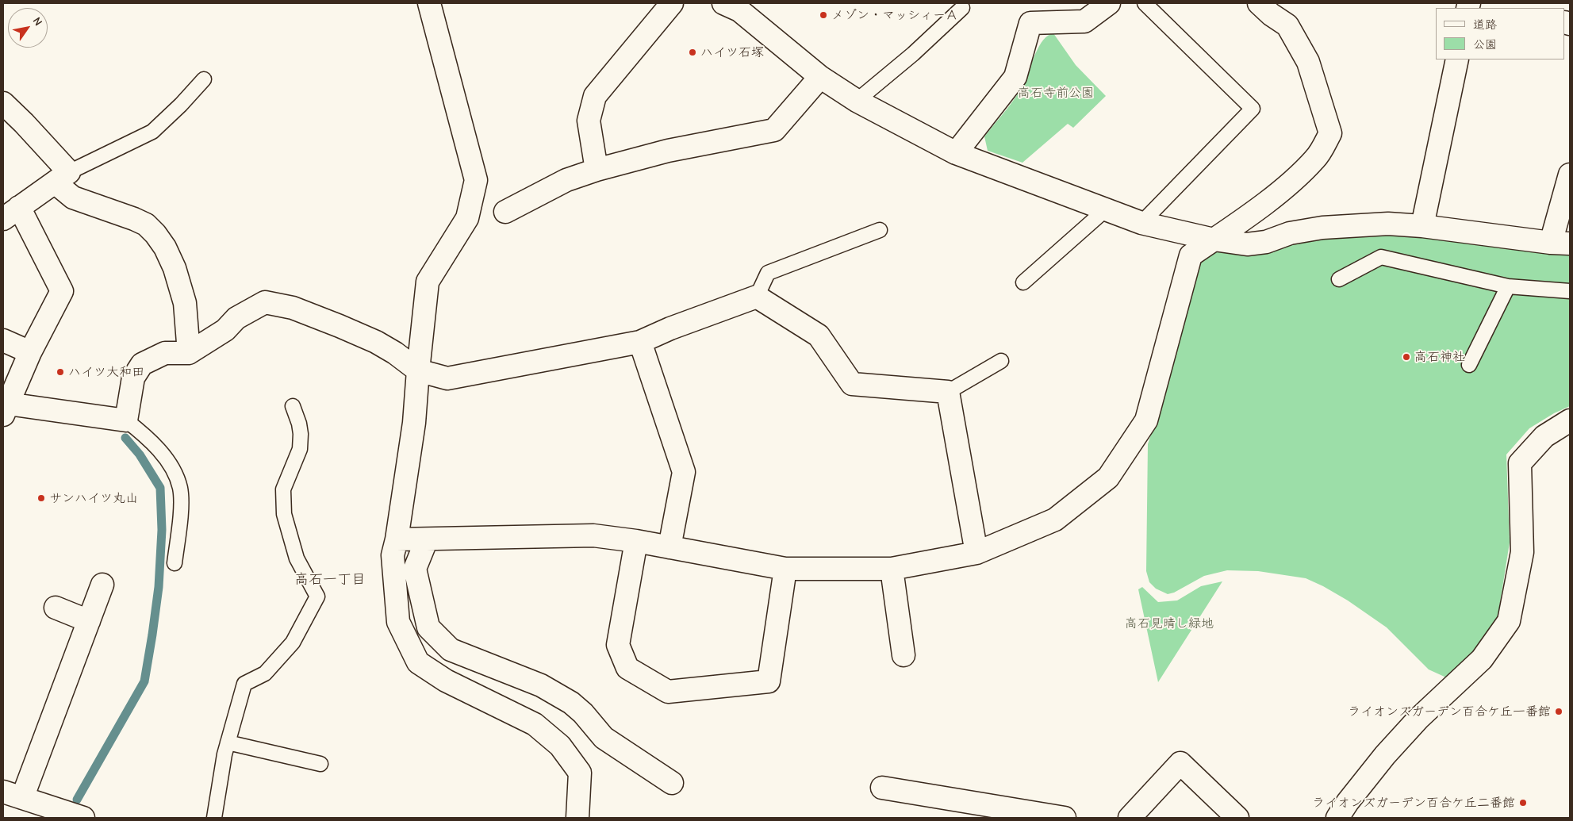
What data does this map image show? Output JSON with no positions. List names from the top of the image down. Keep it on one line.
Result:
{"districts":["高石一丁目"],"parks":["高石寺前公園","高石見晴し緑地"],"places":["メゾン・マッシィーＡ","ハイツ石塚","高石神社","ハイツ大和田","サンハイツ丸山","ライオンズガーデン百合ケ丘一番館","ライオンズガーデン百合ケ丘二番館"],"legend":["道路","公園"],"north":"top right"}
